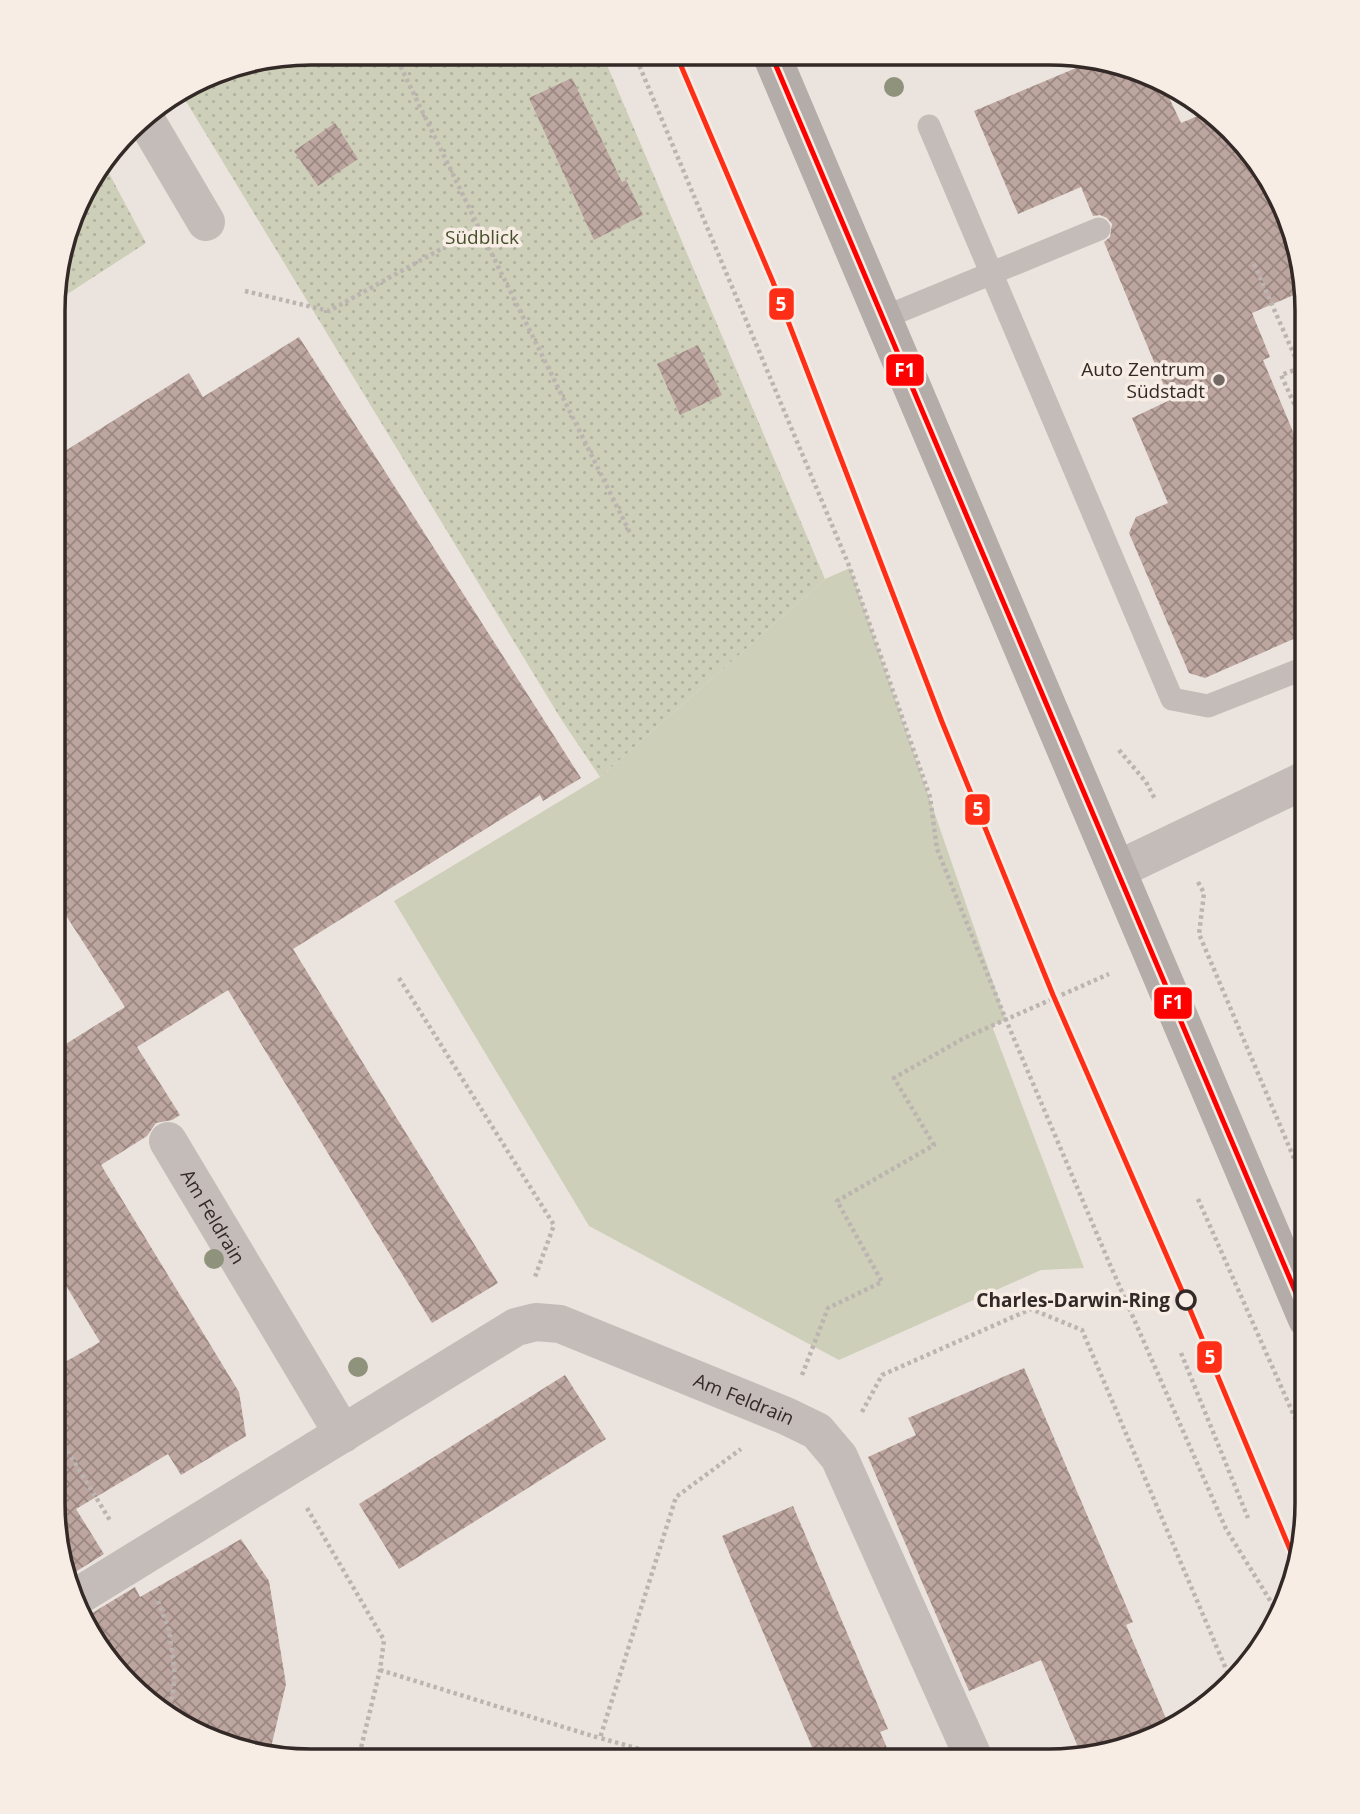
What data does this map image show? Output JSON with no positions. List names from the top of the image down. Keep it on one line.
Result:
{"streets":{"street":["Am Feldrain"]},"parks":["Südblick"],"places":["Auto Zentrum Südstadt","Charles-Darwin-Ring"],"lines":["transit line 5","transit line F1"]}
